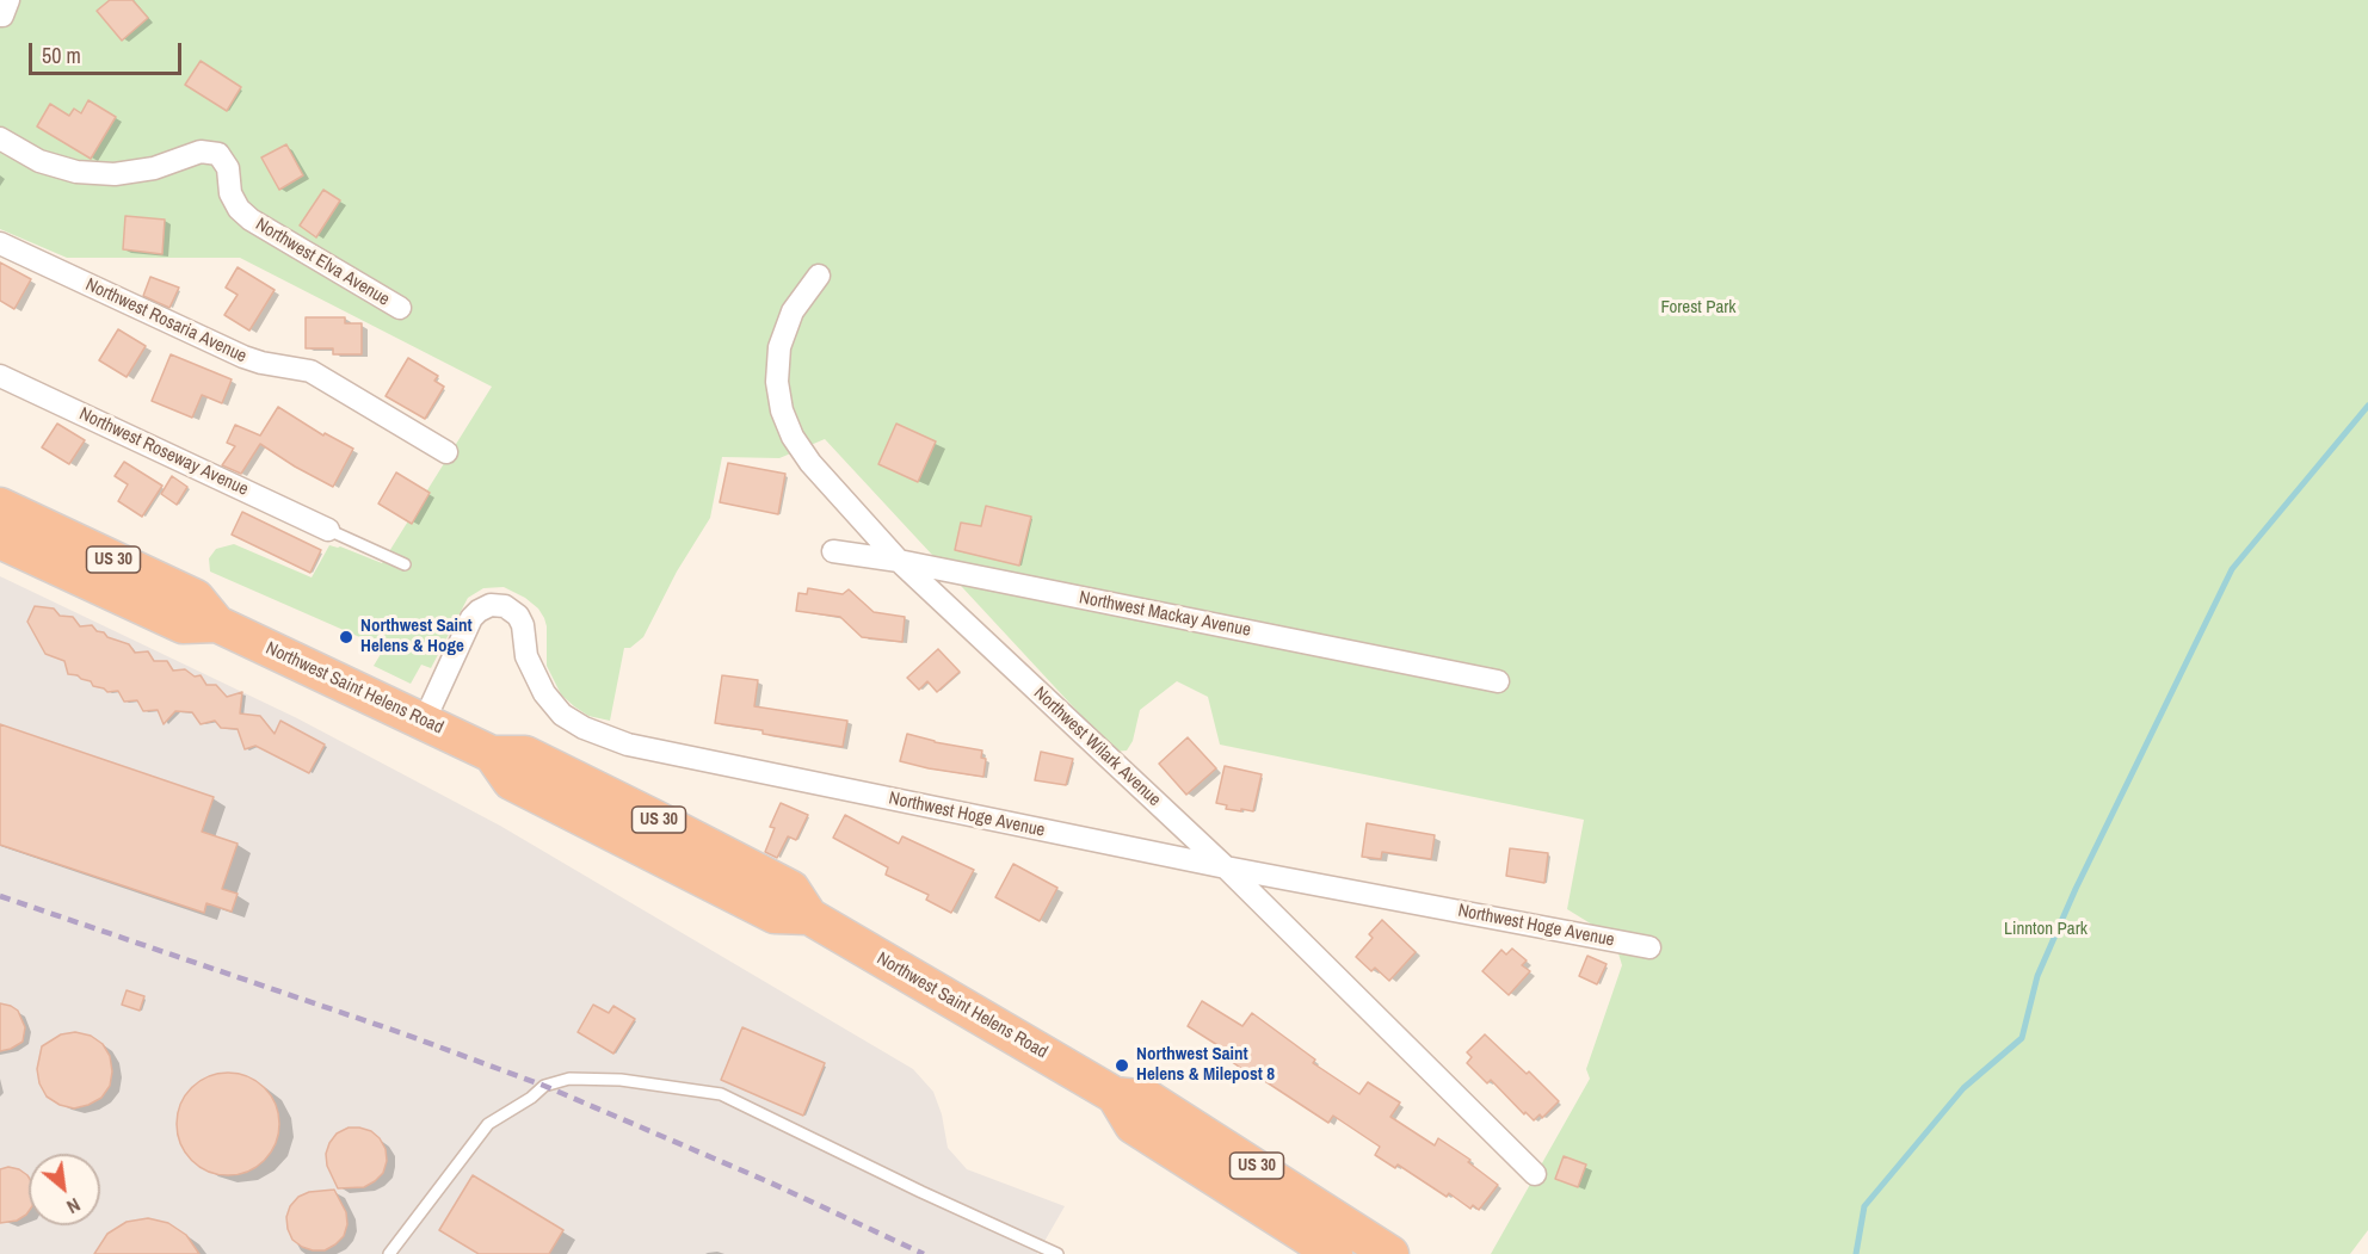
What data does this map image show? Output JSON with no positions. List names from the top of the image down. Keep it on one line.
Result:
{"streets":{"highway":["US 30","Northwest Saint Helens Road"],"street":["Northwest Elva Avenue","Northwest Rosaria Avenue","Northwest Roseway Avenue","Northwest Mackay Avenue","Northwest Wilark Avenue","Northwest Hoge Avenue"]},"crossings":[["Northwest Mackay Avenue","Northwest Wilark Avenue"],["Northwest Saint Helens Road","Northwest Hoge Avenue"],["Northwest Wilark Avenue","Northwest Hoge Avenue"]],"parks":["Forest Park","Linnton Park"],"places":["Northwest Saint Helens & Hoge","Northwest Saint Helens & Milepost 8"],"scale_bar":"50 m","north":"bottom right"}
